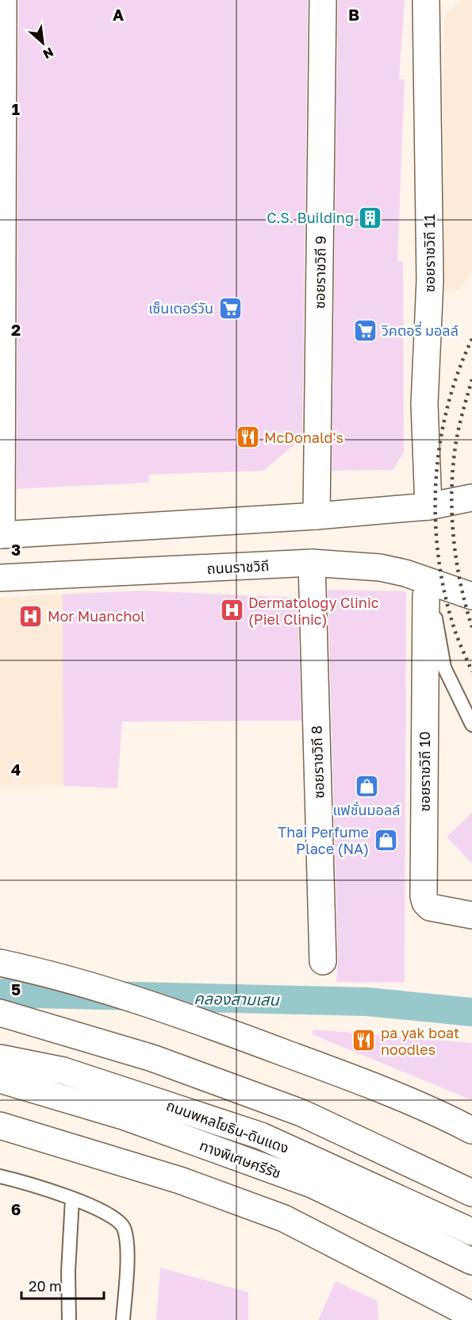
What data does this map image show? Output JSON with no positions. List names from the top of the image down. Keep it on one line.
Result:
{"streets":{"main road":["ซอยราชวิถี 11","ซอยราชวิถี 9","ถนนราชวิถี","ซอยราชวิถี 8","ซอยราชวิถี 10","ถนนพหลโยธิน-ดินแดง","ทางพิเศษศรีรัช"]},"crossings":[["ถนนราชวิถี","ซอยราชวิถี 8"],["ถนนราชวิถี","ซอยราชวิถี 10"]],"water":["คลองสามเสน"],"places":{"building":["C.S. Building"],"supermarket":["เซ็นเตอร์วัน","วิคตอรี่ มอลล์"],"restaurant":["McDonald's","pa yak boat noodles"],"hospital":["Dermatology Clinic (Piel Clinic)","Mor Muanchol"],"shop":["แฟชั่นมอลล์","Thai Perfume Place (NA)"]},"scale_bar":"20 m","north":"bottom right","grid":{"columns":["A","B"],"rows":["1","2","3","4","5","6"]}}
